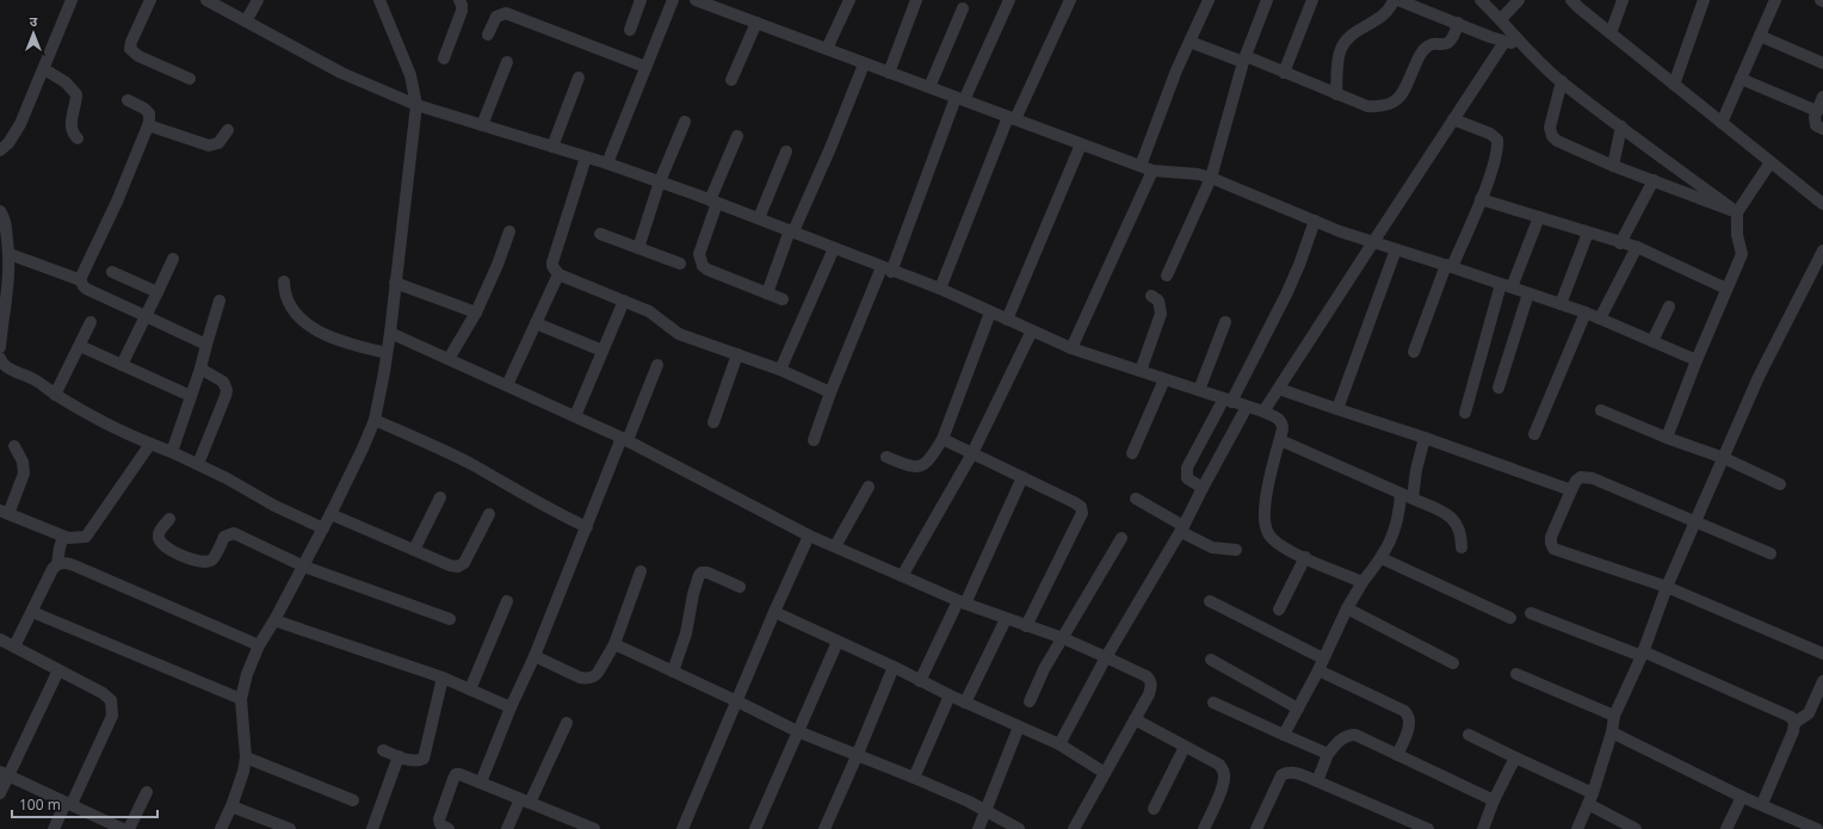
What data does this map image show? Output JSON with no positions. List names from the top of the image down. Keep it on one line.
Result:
{"scale_bar":"100 m","north":"top"}
